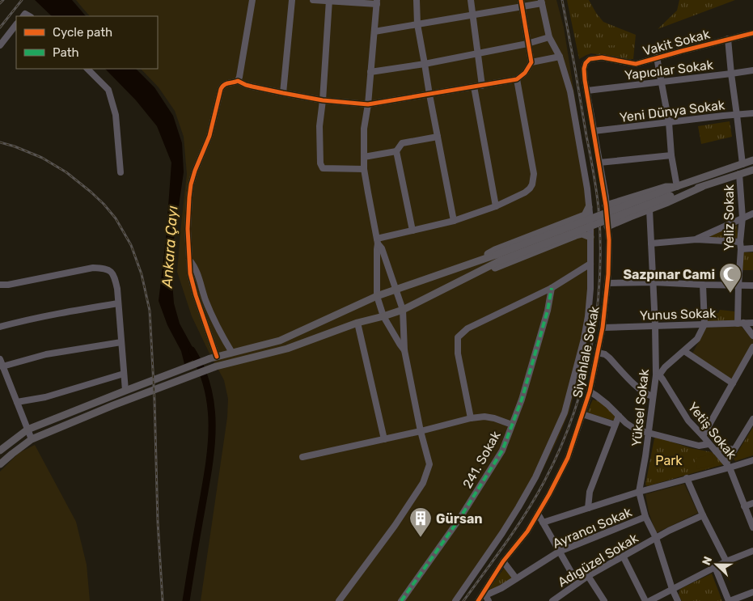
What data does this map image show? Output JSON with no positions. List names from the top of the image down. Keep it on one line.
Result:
{"streets":{"street":["Vakit Sokak","Yapıcılar Sokak","Yeni Dünya Sokak","Yeliz Sokak","Yunus Sokak","Siyahlale Sokak","Yüksel Sokak","Yetiş Sokak","241. Sokak","Ayrancı Sokak","Adıgüzel Sokak"]},"crossings":[["Vakit Sokak","Yapıcılar Sokak"],["Vakit Sokak","Siyahlale Sokak"],["Yapıcılar Sokak","Siyahlale Sokak"],["Yeni Dünya Sokak","Siyahlale Sokak"],["Yeliz Sokak","Yunus Sokak"],["Yunus Sokak","Siyahlale Sokak"],["Yunus Sokak","Yüksel Sokak"],["Siyahlale Sokak","Ayrancı Sokak"],["Yüksel Sokak","Yetiş Sokak"],["Yüksel Sokak","Ayrancı Sokak"],["Yüksel Sokak","Adıgüzel Sokak"]],"water":["Ankara Çayı"],"parks":["Park"],"places":{"mosque":["Sazpınar Cami"],"building":["Gürsan"]},"legend":["Cycle path","Path"],"north":"left"}
